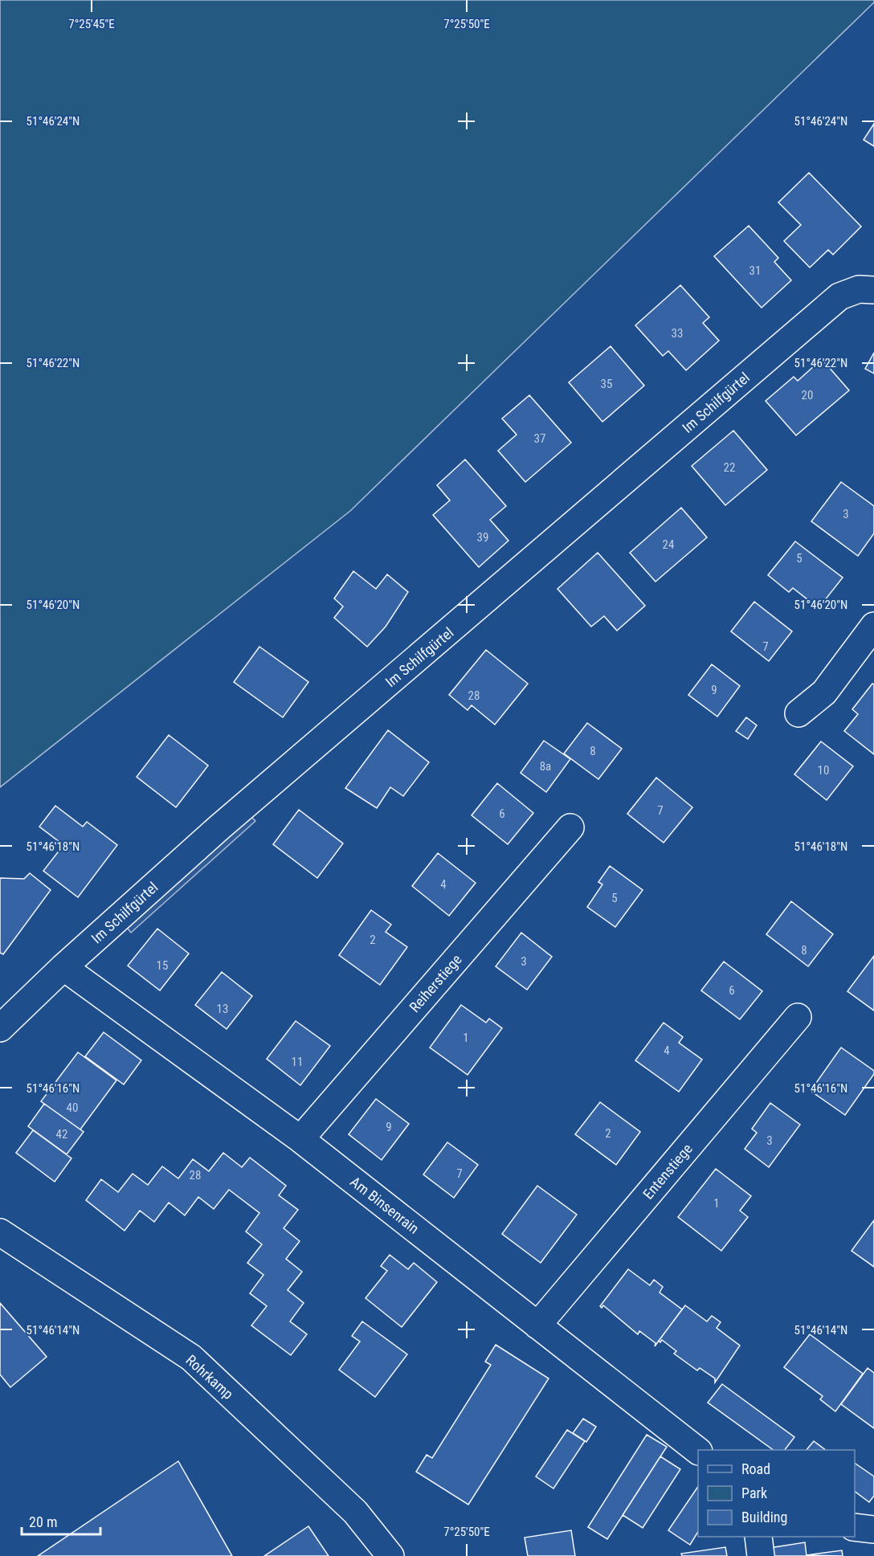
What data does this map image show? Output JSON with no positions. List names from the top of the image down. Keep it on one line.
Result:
{"streets":{"street":["Im Schilfgürtel","Reiherstiege","Entenstiege","Am Binsenrain","Rohrkamp"]},"crossings":[["Im Schilfgürtel","Am Binsenrain"],["Reiherstiege","Am Binsenrain"],["Entenstiege","Am Binsenrain"]],"house_numbers":["31","33","35","20","37","22","3","39","24","5","7","9","28","8","8a","10","7","6","4","5","2","8","3","15","6","13","1","4","11","40","9","2","42","3","7","28","1"],"legend":["Road","Park","Building"],"scale_bar":"20 m","coordinates":["7°25'45\"E","7°25'50\"E","51°46'24\"N","51°46'22\"N","51°46'20\"N","51°46'18\"N","51°46'16\"N","51°46'14\"N"]}
